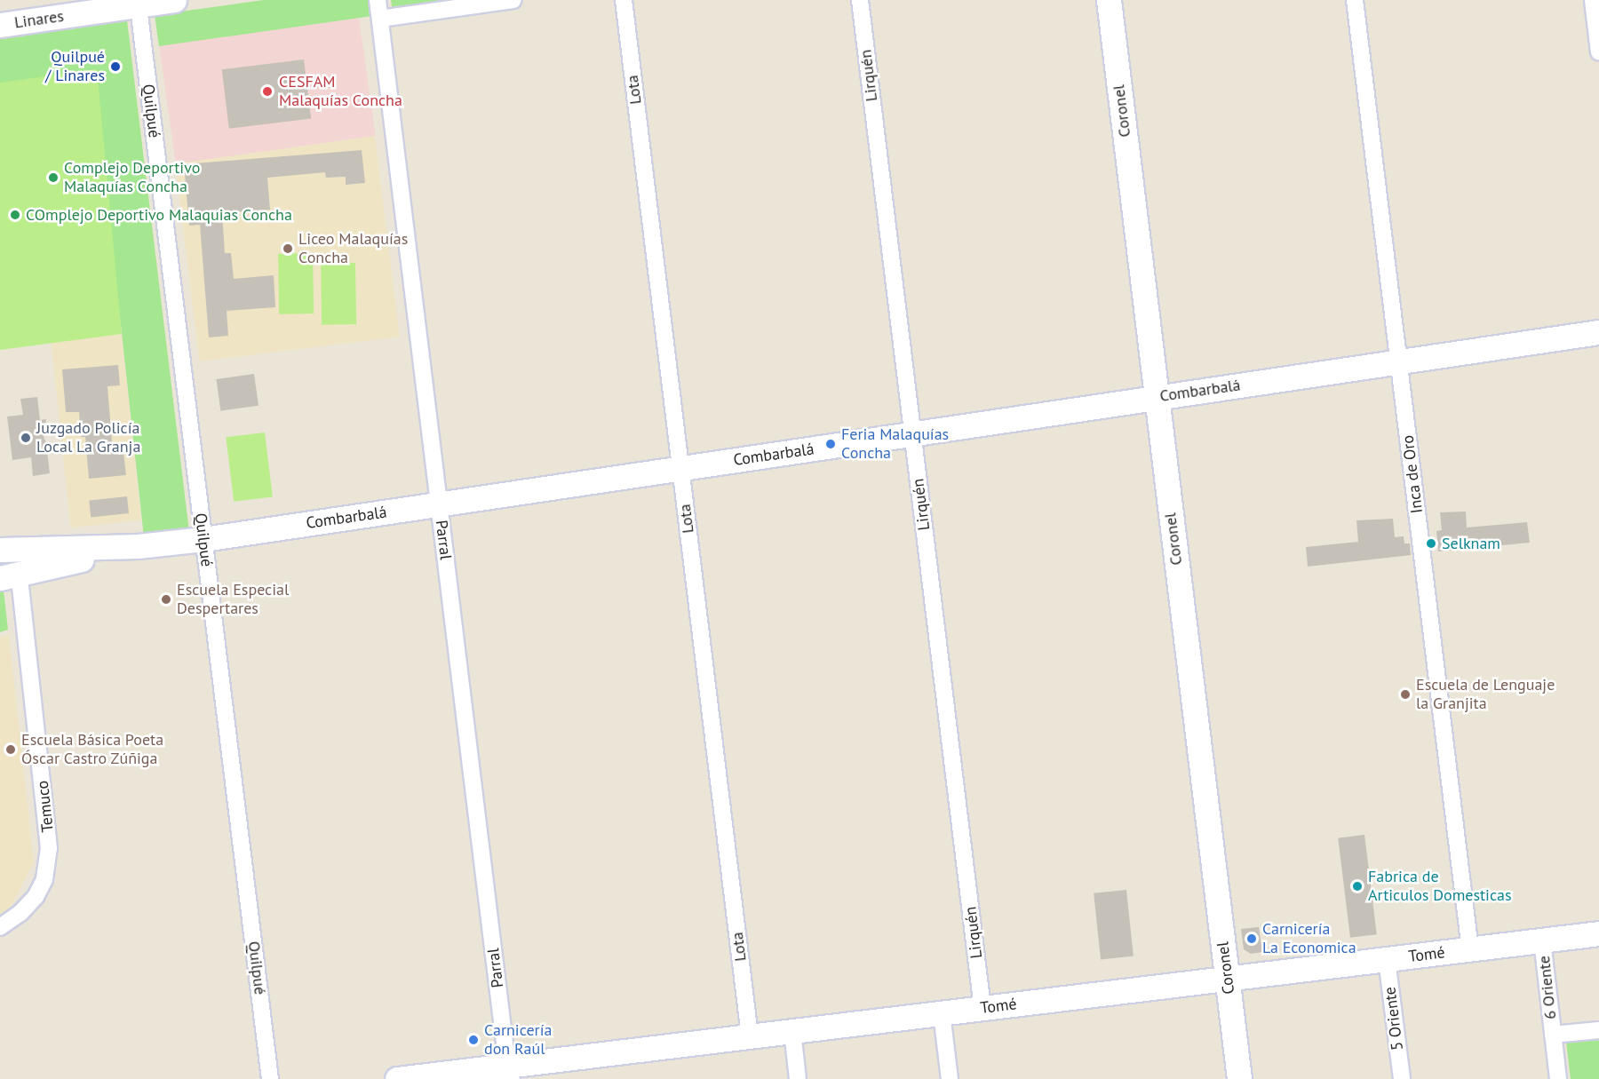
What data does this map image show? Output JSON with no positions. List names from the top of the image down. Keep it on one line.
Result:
{"streets":{"street":["Linares","Lirquén","Lota","Quilpué","Coronel","Combarbalá","Inca de Oro","Parral","Temuco","Tomé","6 Oriente","5 Oriente"]},"crossings":[["Linares","Quilpué"],["Lirquén","Combarbalá"],["Lirquén","Tomé"],["Lota","Combarbalá"],["Lota","Tomé"],["Quilpué","Combarbalá"],["Coronel","Combarbalá"],["Coronel","Tomé"],["Combarbalá","Inca de Oro"],["Combarbalá","Parral"],["Combarbalá","Temuco"],["Inca de Oro","Tomé"],["Parral","Tomé"],["Tomé","6 Oriente"],["Tomé","5 Oriente"]],"places":["Quilpué / Linares","CESFAM Malaquías Concha","Complejo Deportivo Malaquías Concha","COmplejo Deportivo Malaquias Concha","Liceo Malaquías Concha","Juzgado Policía Local La Granja","Feria Malaquías Concha","Selknam","Escuela Especial Despertares","Escuela de Lenguaje la Granjita","Escuela Básica Poeta Óscar Castro Zúñiga","Fabrica de Articulos Domesticas","Carnicería La Economica","Carnicería don Raúl"]}
